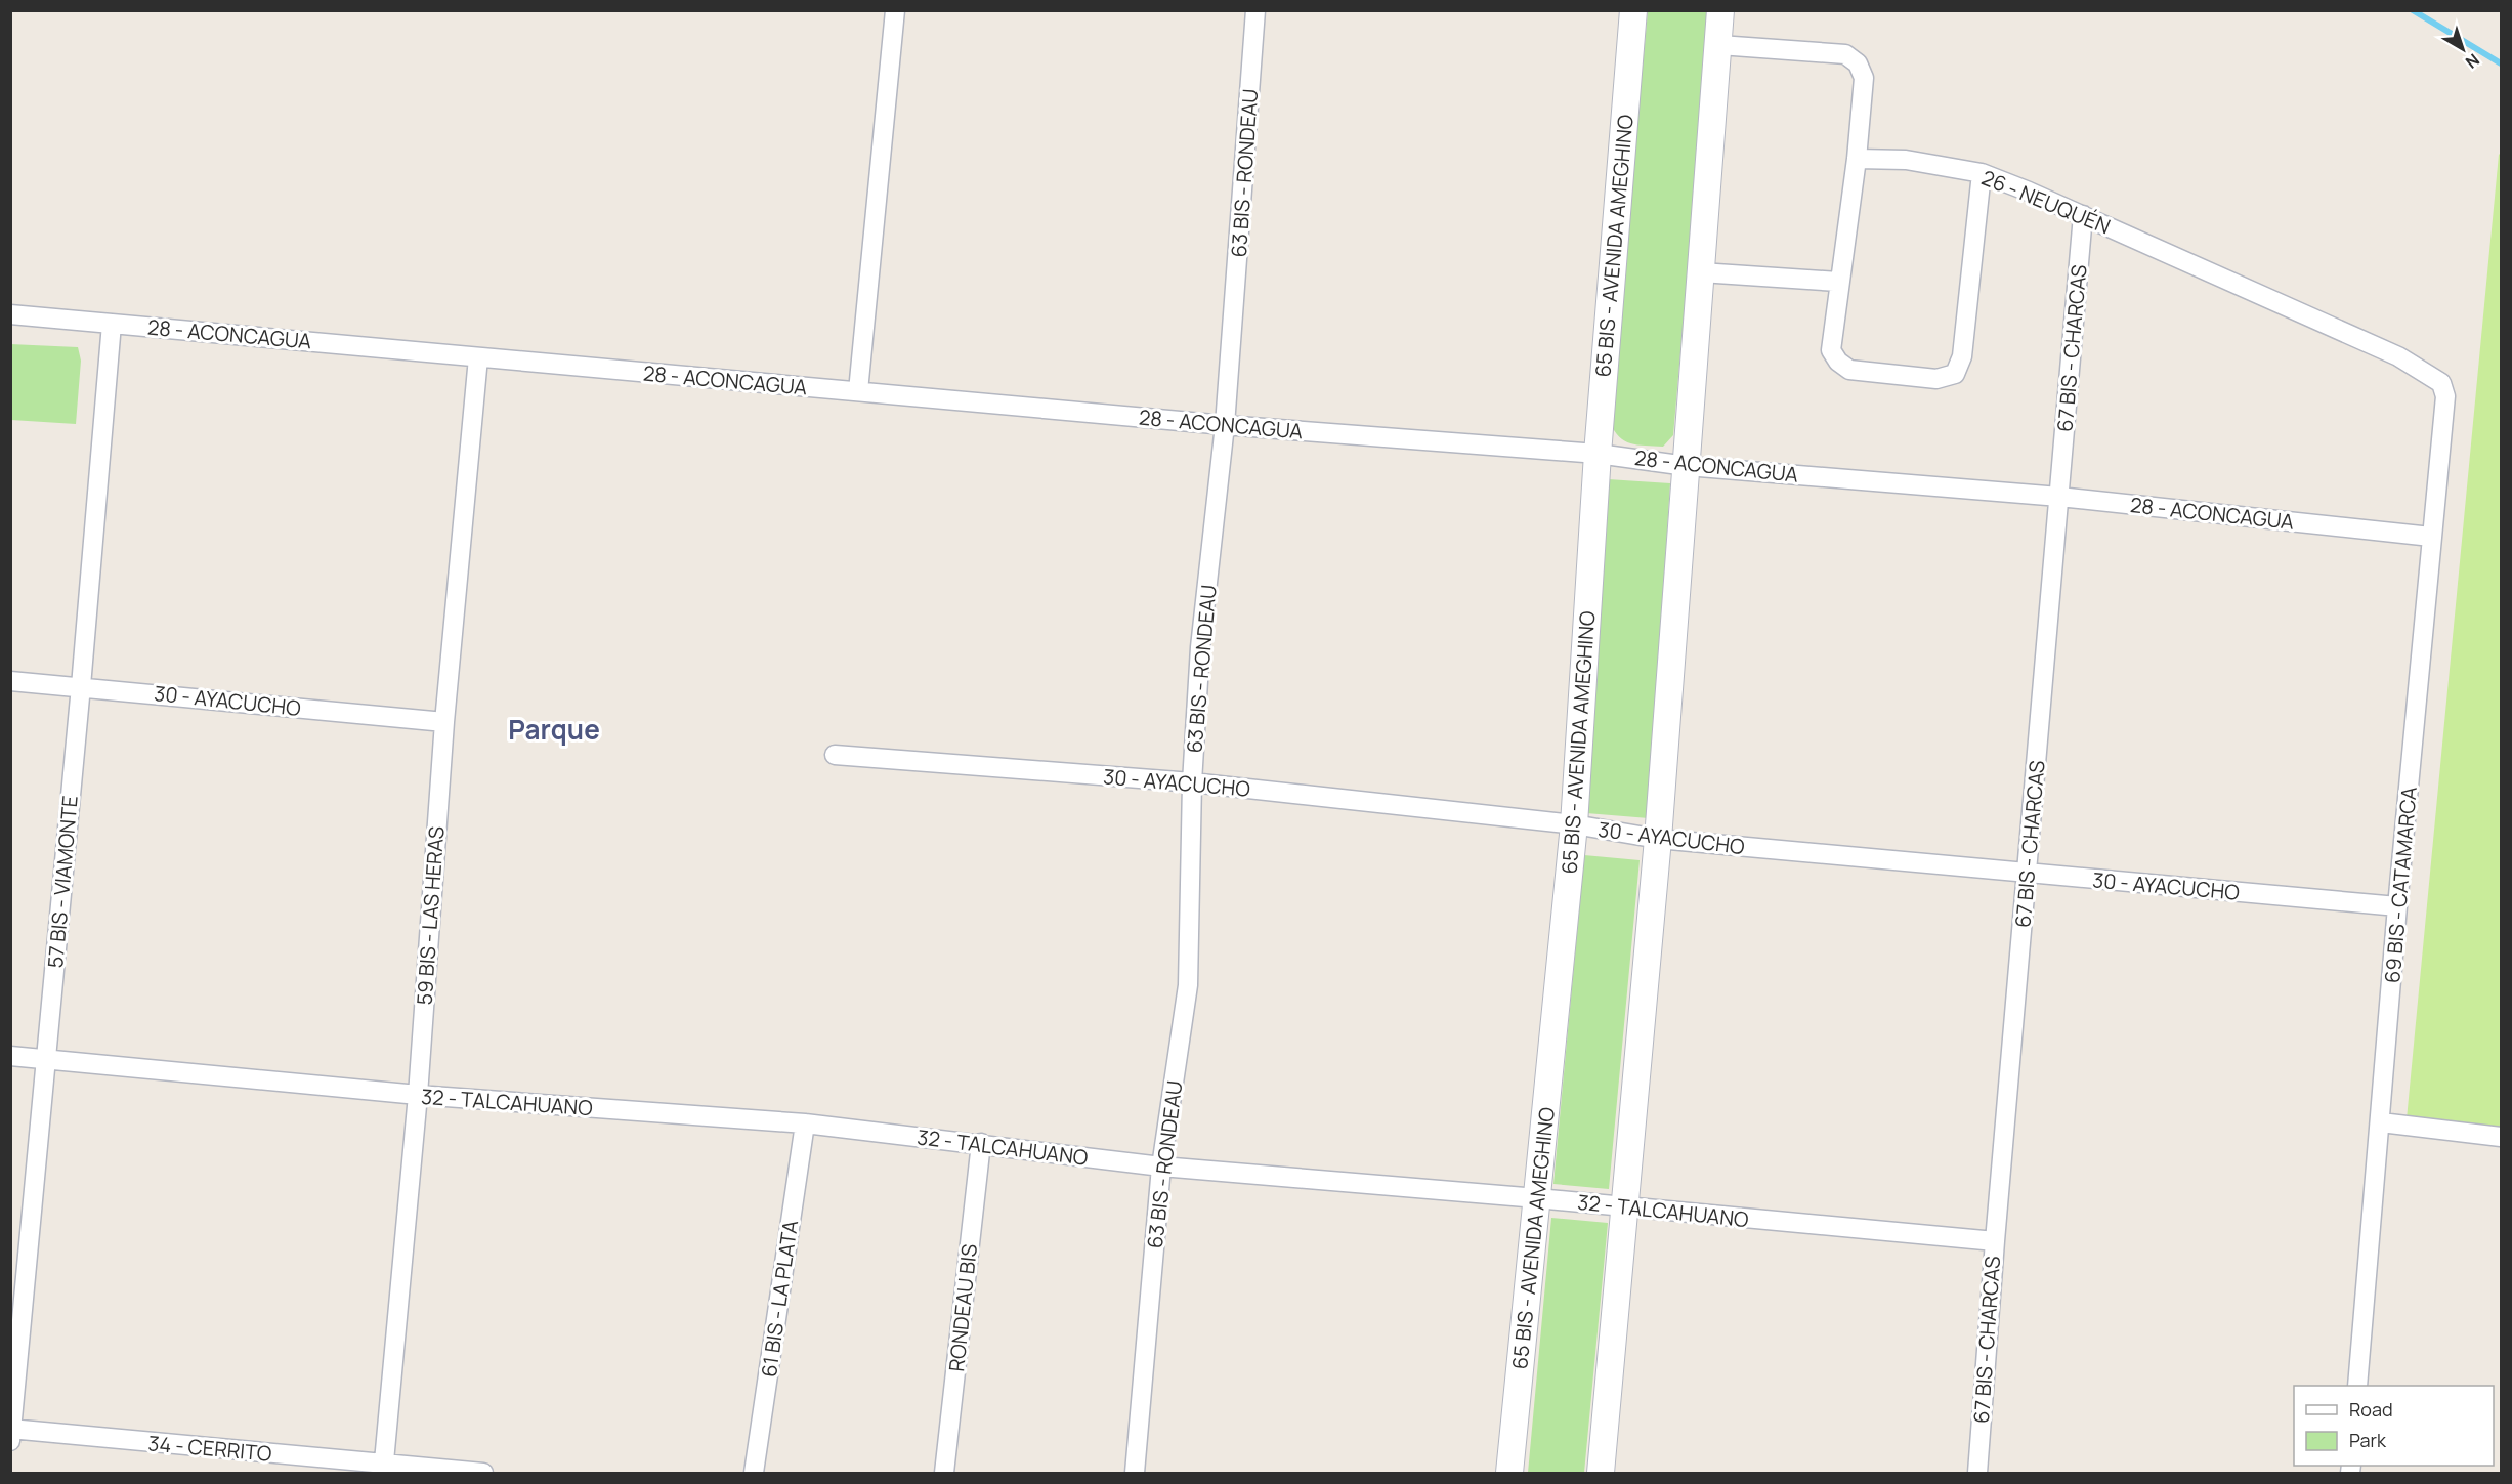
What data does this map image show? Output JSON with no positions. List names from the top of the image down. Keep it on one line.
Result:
{"streets":{"main road":["65 BIS - AVENIDA AMEGHINO"],"street":["63 BIS - RONDEAU","26 - NEUQUÉN","28 - ACONCAGUA","67 BIS - CHARCAS","30 - AYACUCHO","57 BIS - VIAMONTE","69 BIS - CATAMARCA","59 BIS - LAS HERAS","32 - TALCAHUANO","61 BIS - LA PLATA","RONDEAU BIS","34 - CERRITO"]},"crossings":[["63 BIS - RONDEAU","28 - ACONCAGUA"],["63 BIS - RONDEAU","30 - AYACUCHO"],["63 BIS - RONDEAU","32 - TALCAHUANO"],["26 - NEUQUÉN","67 BIS - CHARCAS"],["26 - NEUQUÉN","69 BIS - CATAMARCA"],["65 BIS - AVENIDA AMEGHINO","28 - ACONCAGUA"],["65 BIS - AVENIDA AMEGHINO","30 - AYACUCHO"],["65 BIS - AVENIDA AMEGHINO","32 - TALCAHUANO"],["28 - ACONCAGUA","67 BIS - CHARCAS"],["28 - ACONCAGUA","57 BIS - VIAMONTE"],["28 - ACONCAGUA","69 BIS - CATAMARCA"],["28 - ACONCAGUA","59 BIS - LAS HERAS"],["67 BIS - CHARCAS","30 - AYACUCHO"],["67 BIS - CHARCAS","32 - TALCAHUANO"],["30 - AYACUCHO","57 BIS - VIAMONTE"],["30 - AYACUCHO","69 BIS - CATAMARCA"],["30 - AYACUCHO","59 BIS - LAS HERAS"],["57 BIS - VIAMONTE","32 - TALCAHUANO"],["57 BIS - VIAMONTE","34 - CERRITO"],["59 BIS - LAS HERAS","32 - TALCAHUANO"],["59 BIS - LAS HERAS","34 - CERRITO"],["32 - TALCAHUANO","61 BIS - LA PLATA"],["32 - TALCAHUANO","RONDEAU BIS"]],"districts":["Parque"],"legend":["Road","Park"],"north":"bottom right"}
